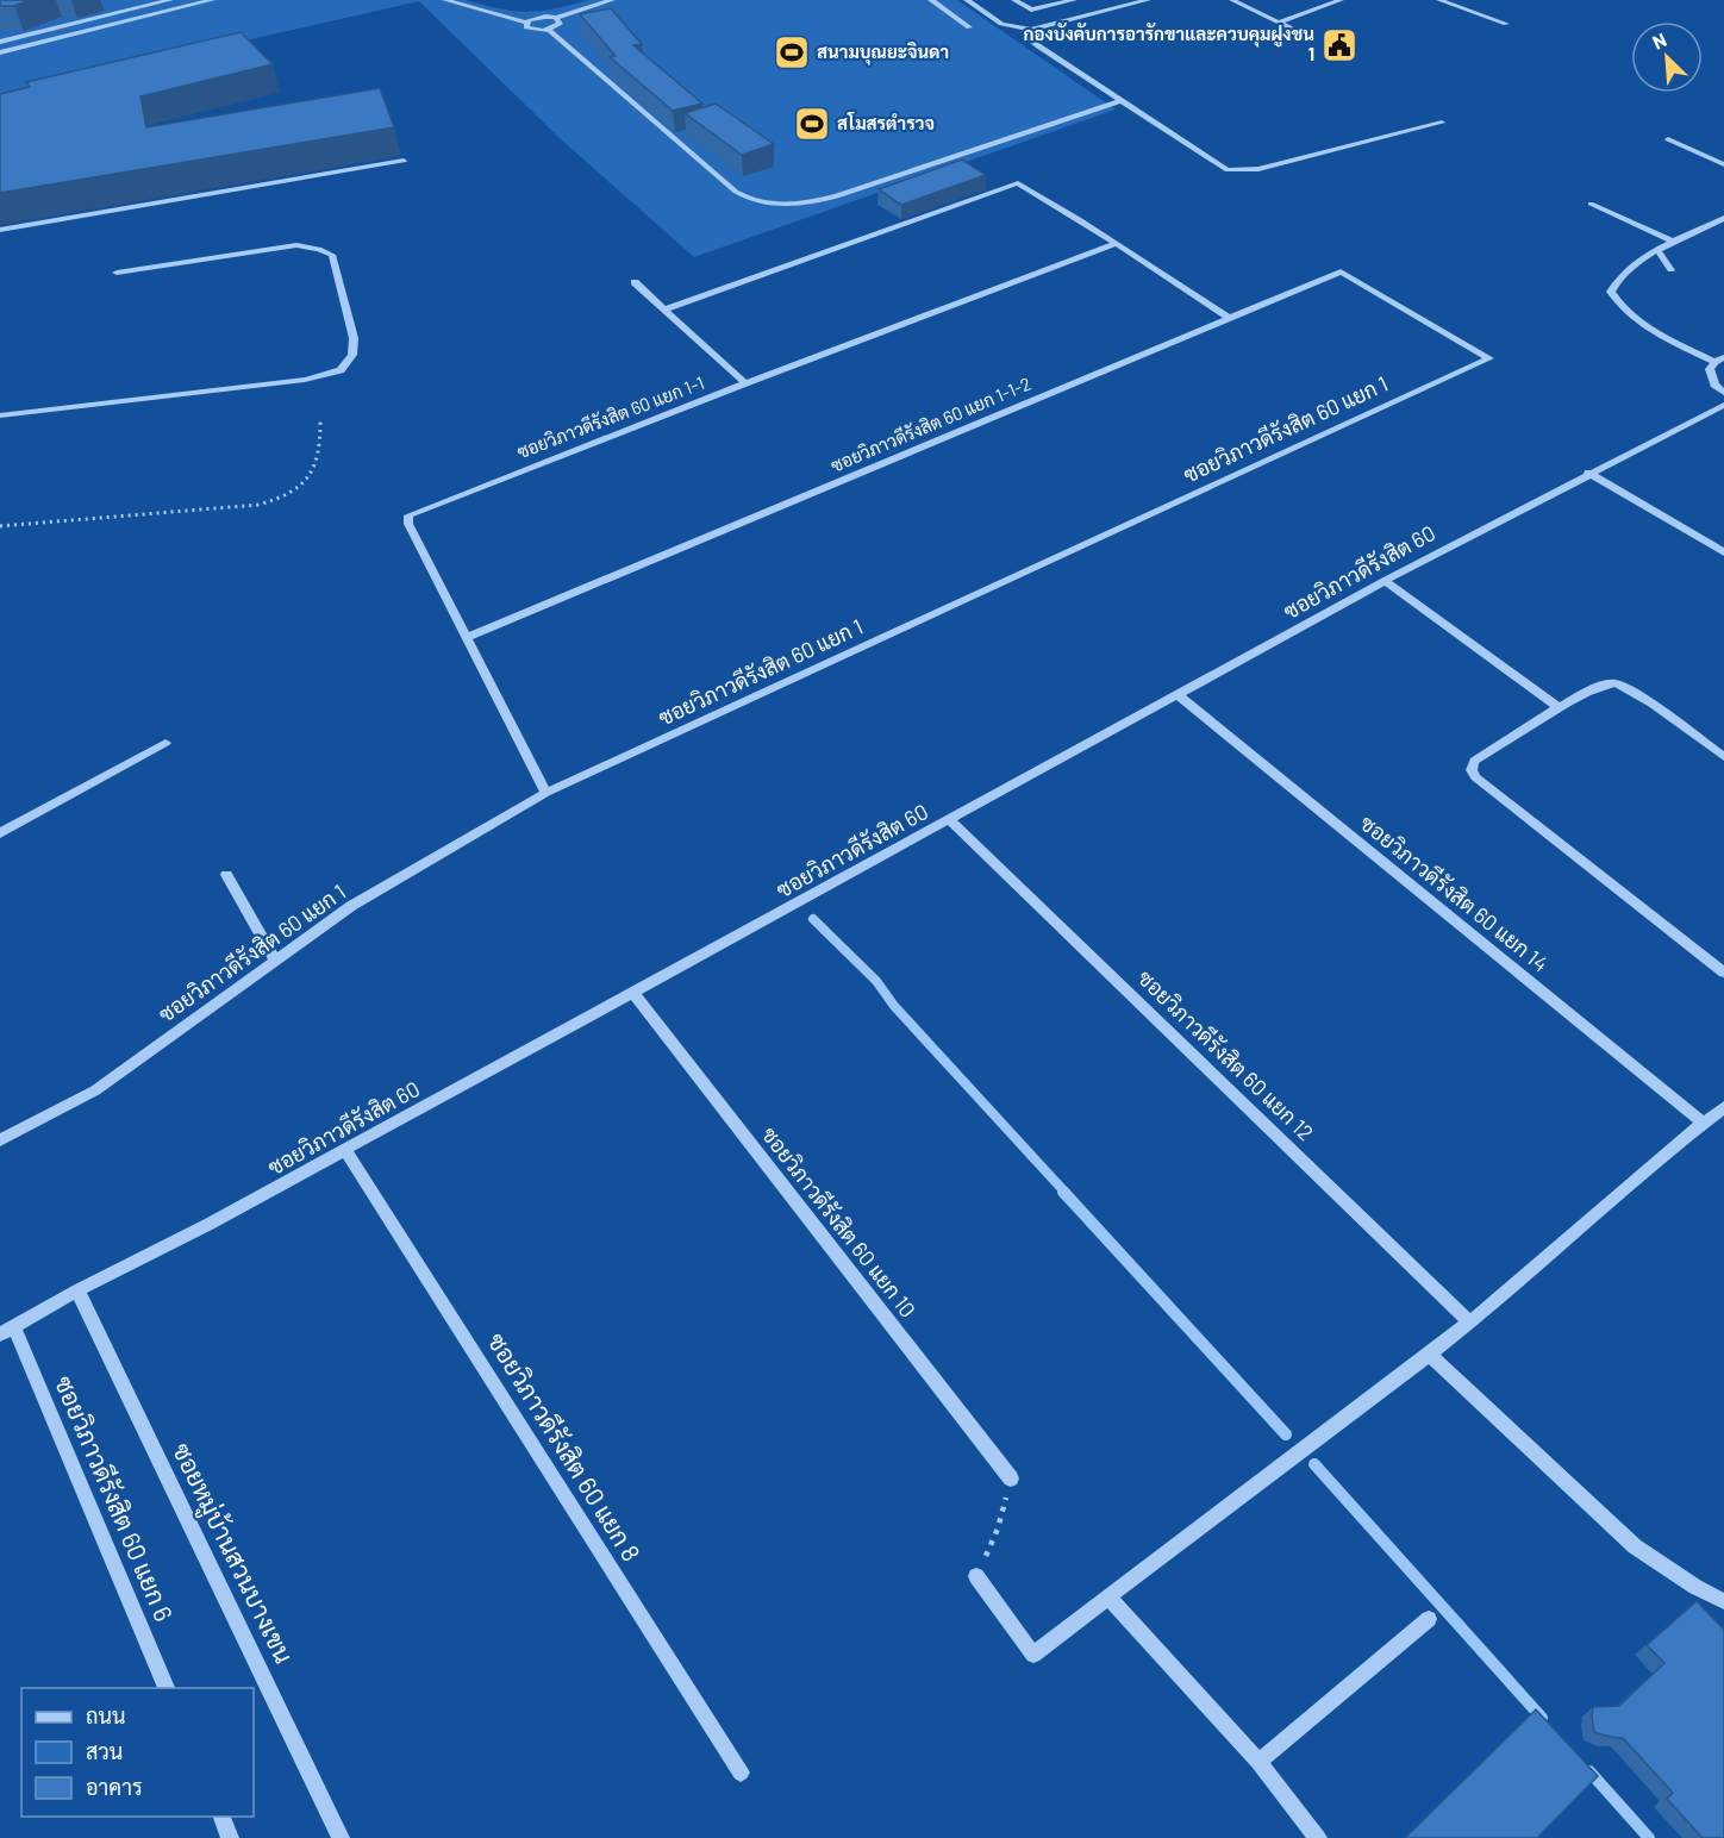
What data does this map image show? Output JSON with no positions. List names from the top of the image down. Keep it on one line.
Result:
{"streets":{"street":["ซอยวิภาวดีรังสิต 60 แยก 1-1","ซอยวิภาวดีรังสิต 60 แยก 1-1-2","ซอยวิภาวดีรังสิต 60 แยก 1","ซอยวิภาวดีรังสิต 60","ซอยวิภาวดีรังสิต 60 แยก 14","ซอยวิภาวดีรังสิต 60 แยก 12","ซอยวิภาวดีรังสิต 60 แยก 10","ซอยวิภาวดีรังสิต 60 แยก 8","ซอยวิภาวดีรังสิต 60 แยก 6","ซอยหมู่บ้านสวนบางเขน"]},"crossings":[["ซอยวิภาวดีรังสิต 60 แยก 1-1","ซอยวิภาวดีรังสิต 60 แยก 1-1-2"],["ซอยวิภาวดีรังสิต 60 แยก 1-1","ซอยวิภาวดีรังสิต 60 แยก 1"],["ซอยวิภาวดีรังสิต 60 แยก 1-1-2","ซอยวิภาวดีรังสิต 60 แยก 1"],["ซอยวิภาวดีรังสิต 60","ซอยวิภาวดีรังสิต 60 แยก 14"],["ซอยวิภาวดีรังสิต 60","ซอยวิภาวดีรังสิต 60 แยก 12"],["ซอยวิภาวดีรังสิต 60","ซอยวิภาวดีรังสิต 60 แยก 10"],["ซอยวิภาวดีรังสิต 60","ซอยวิภาวดีรังสิต 60 แยก 8"],["ซอยวิภาวดีรังสิต 60","ซอยวิภาวดีรังสิต 60 แยก 6"],["ซอยวิภาวดีรังสิต 60","ซอยหมู่บ้านสวนบางเขน"]],"places":{"public building":["กองบังคับการอารักขาและควบคุมฝูงชน 1"],"sports":["สนามบุณยะจินดา","สโมสรตำรวจ"]},"legend":["ถนน","สวน","อาคาร"],"north":"top left"}
